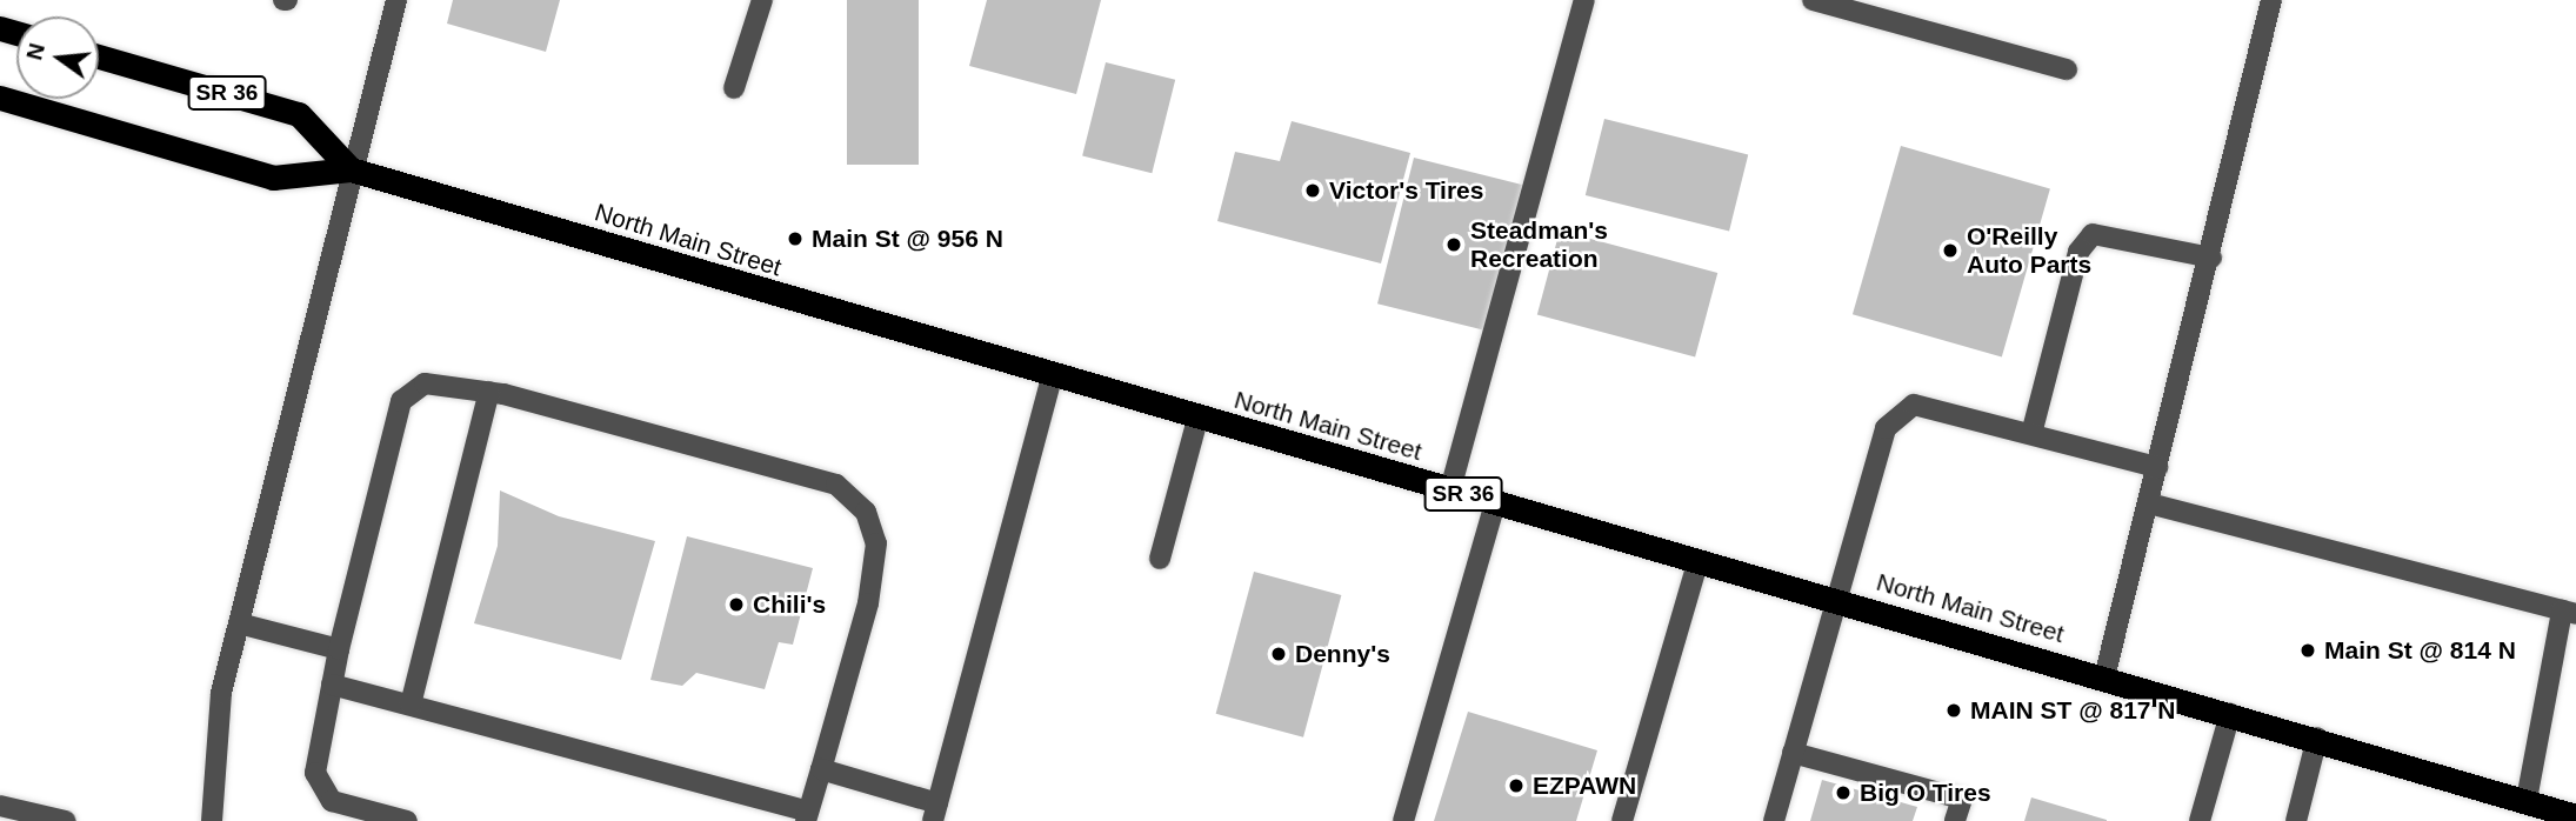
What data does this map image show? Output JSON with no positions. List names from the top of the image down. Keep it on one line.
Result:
{"streets":{"highway":["SR 36","North Main Street"]},"crossings":[["SR 36","North Main Street"]],"places":["Victor's Tires","Main St @ 956 N","Steadman's Recreation","O'Reilly Auto Parts","Chili's","Main St @ 814 N","Denny's","MAIN ST @ 817 N","EZPAWN","Big O Tires"],"north":"left"}
